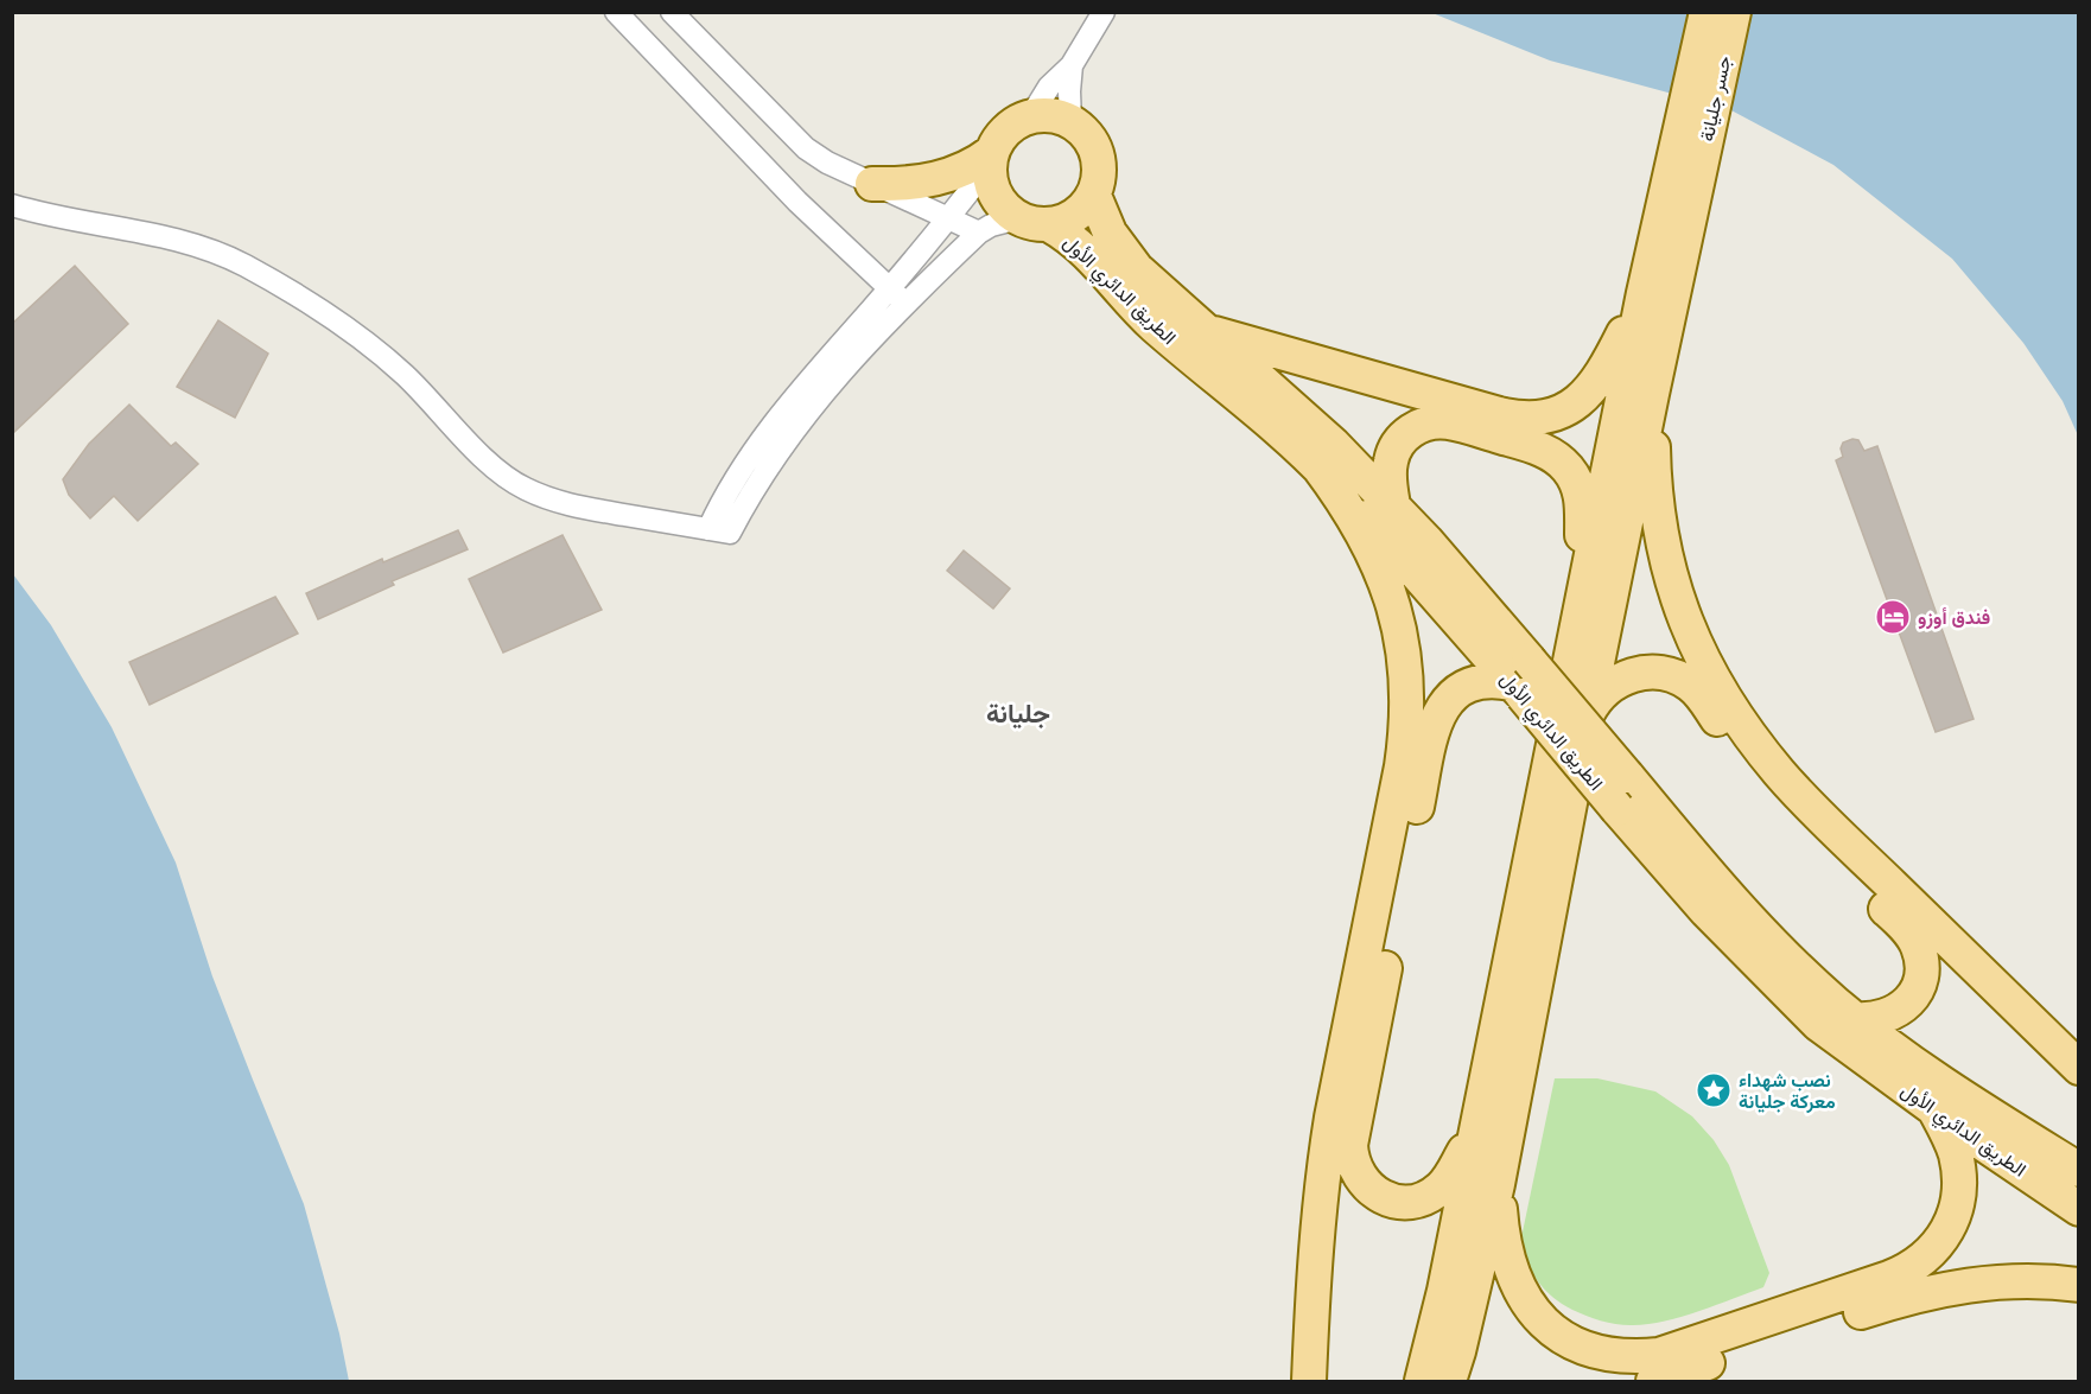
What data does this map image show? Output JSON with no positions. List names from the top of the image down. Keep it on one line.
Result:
{"streets":{"main road":["جسر جليانة","الطريق الدائري الأول"]},"districts":["جليانة"],"places":{"hotel":["فندق أوزو"],"place":["نصب شهداء معركة جليانة"]}}
